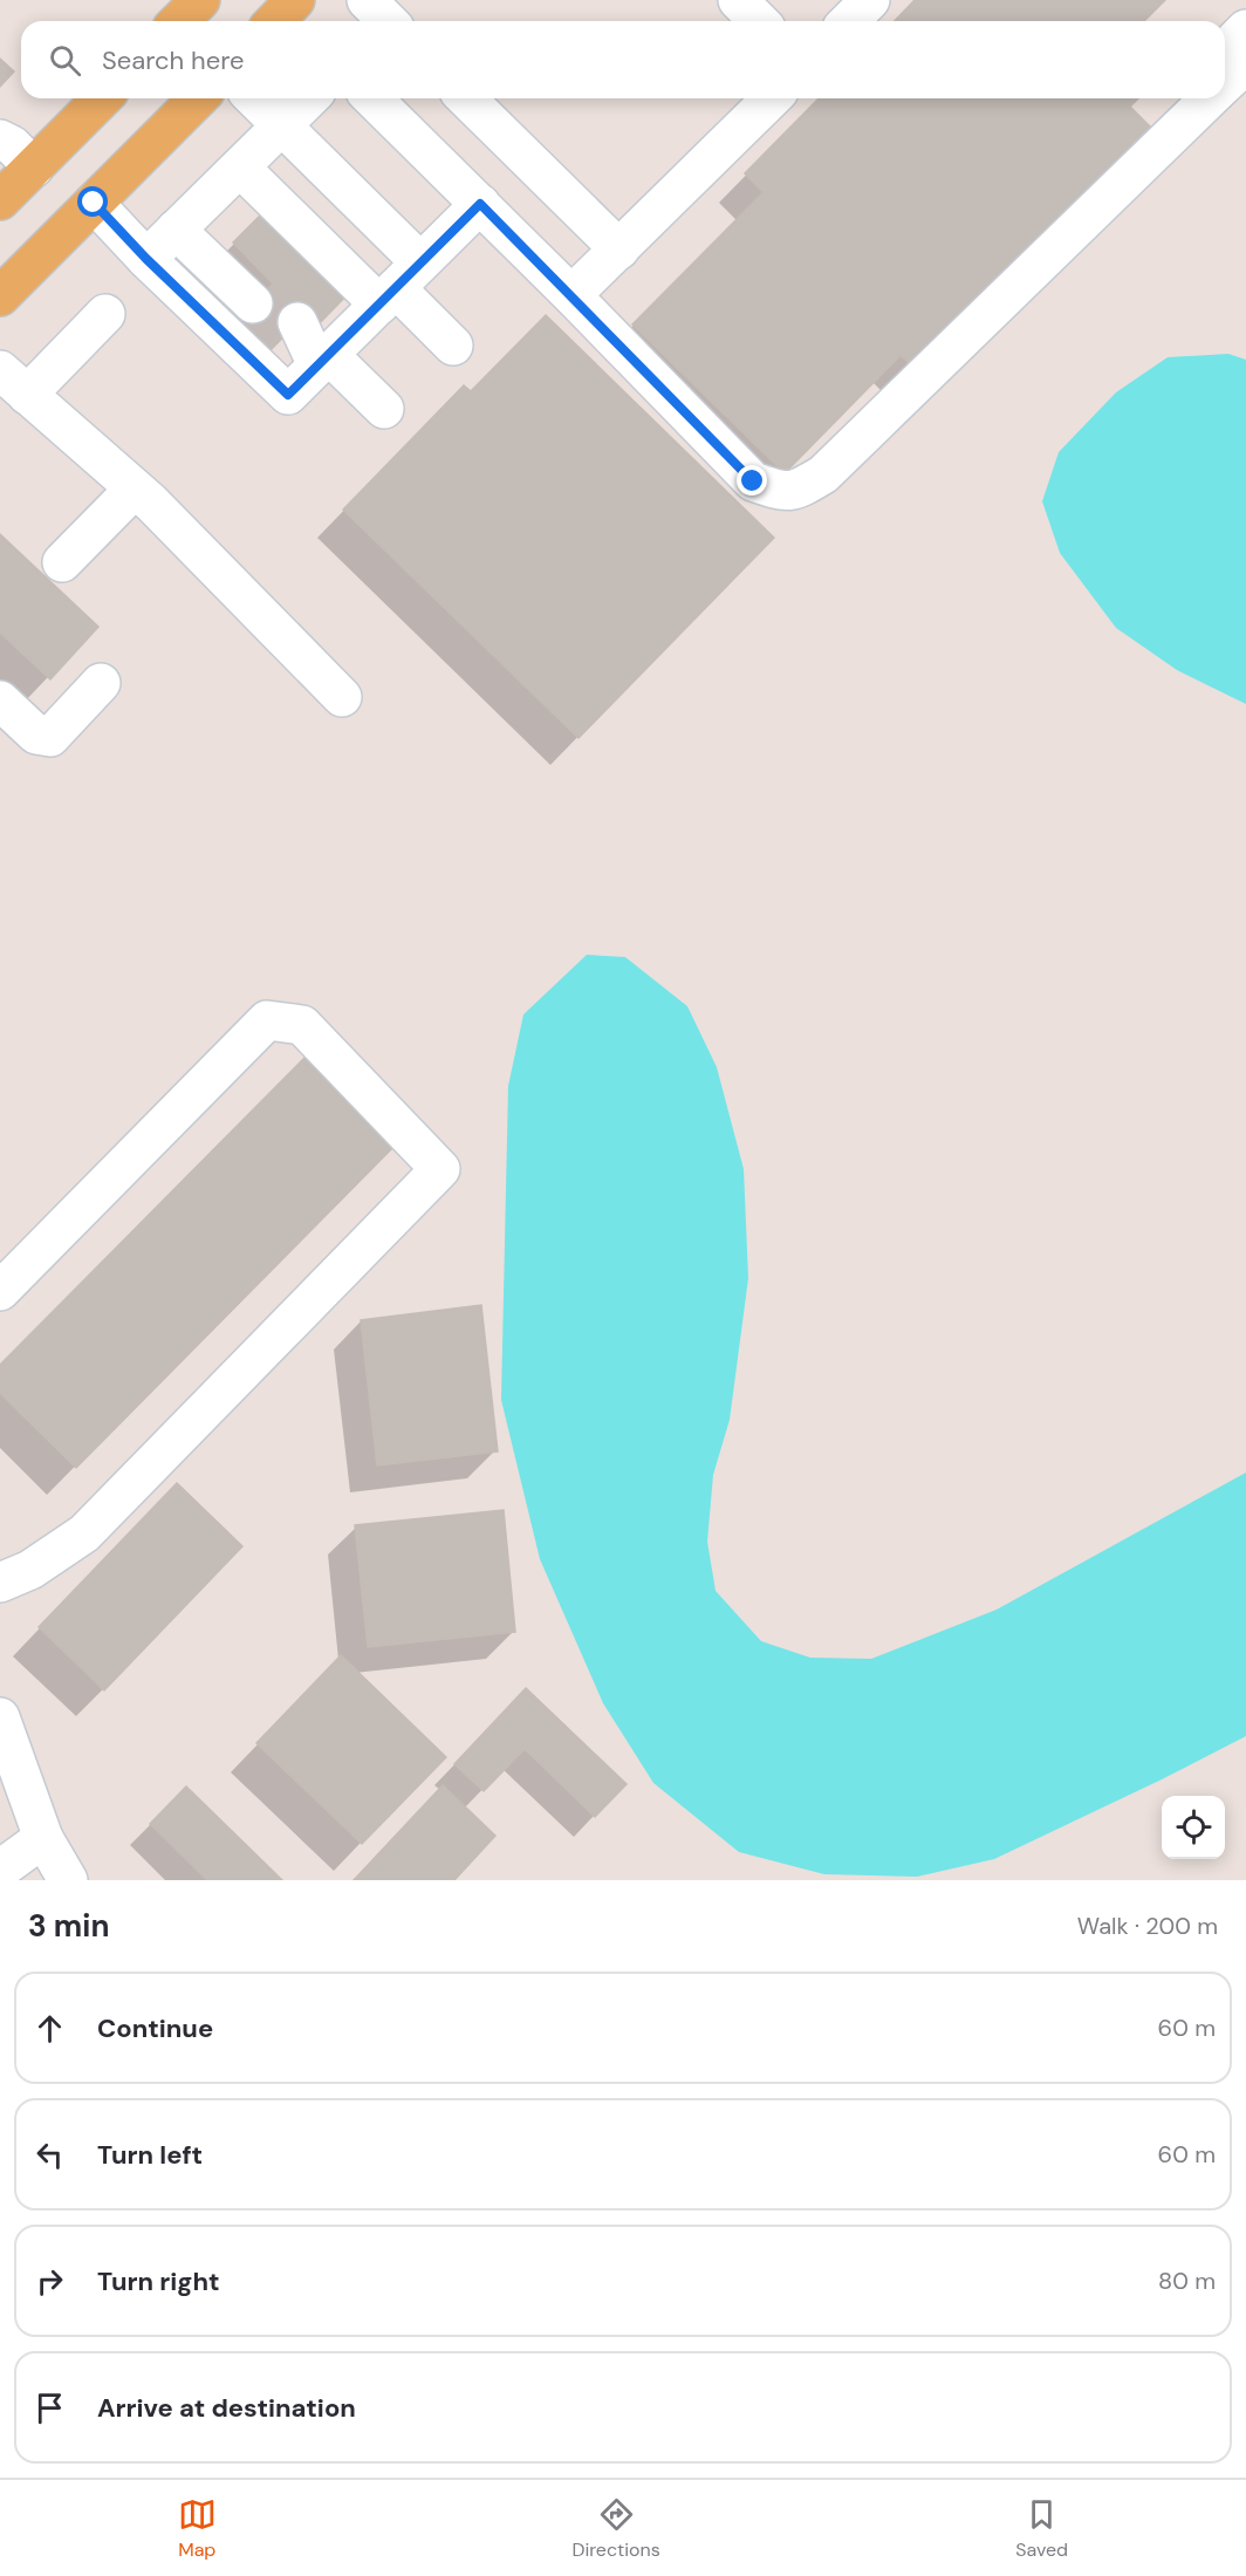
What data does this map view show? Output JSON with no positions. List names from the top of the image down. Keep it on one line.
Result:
{"page":{"search":"Search here","heading":["3 min","Walk · 200 m"],"list":[["Continue","60 m"],["Turn left","60 m"],["Turn right","80 m"],"Arrive at destination"],"nav":["Map","Directions","Saved"]}}
